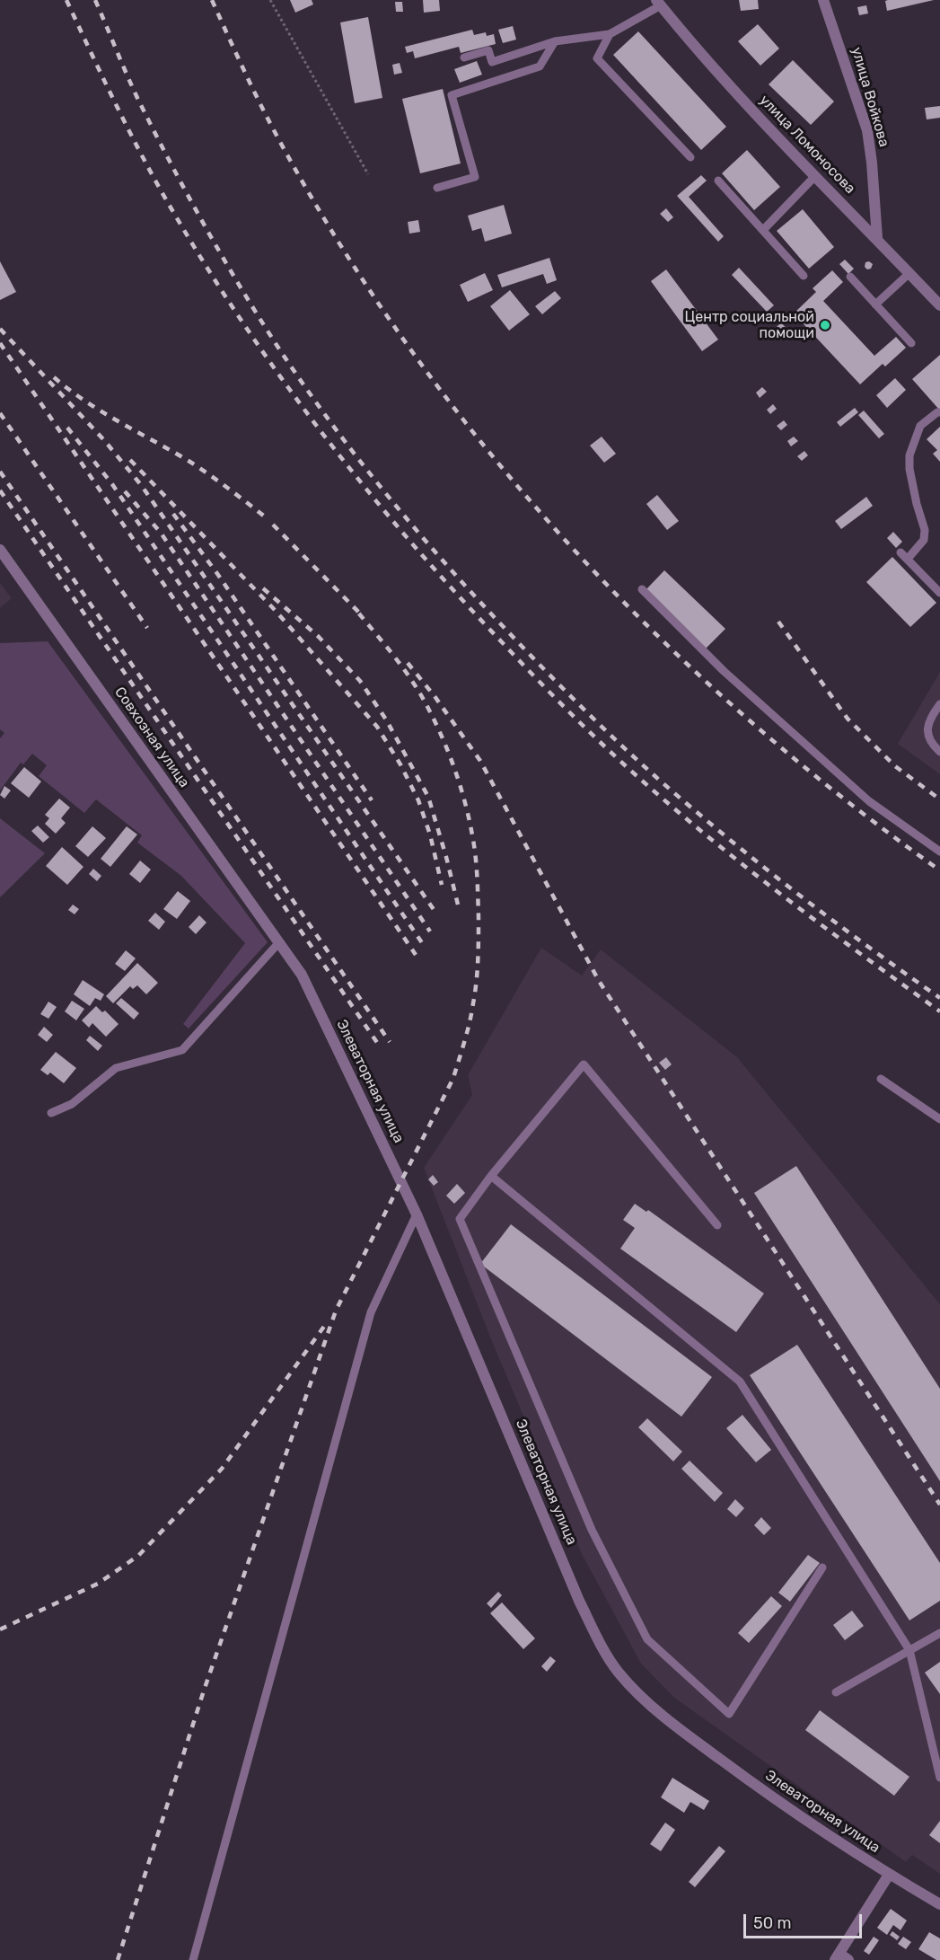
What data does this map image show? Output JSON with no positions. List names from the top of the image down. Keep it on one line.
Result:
{"streets":{"street":["улица Войкова","улица Ломоносова","Совхозная улица","Элеваторная улица"]},"crossings":[["улица Войкова","улица Ломоносова"],["Совхозная улица","Элеваторная улица"]],"places":["Центр социальной помощи"],"scale_bar":"50 m"}
